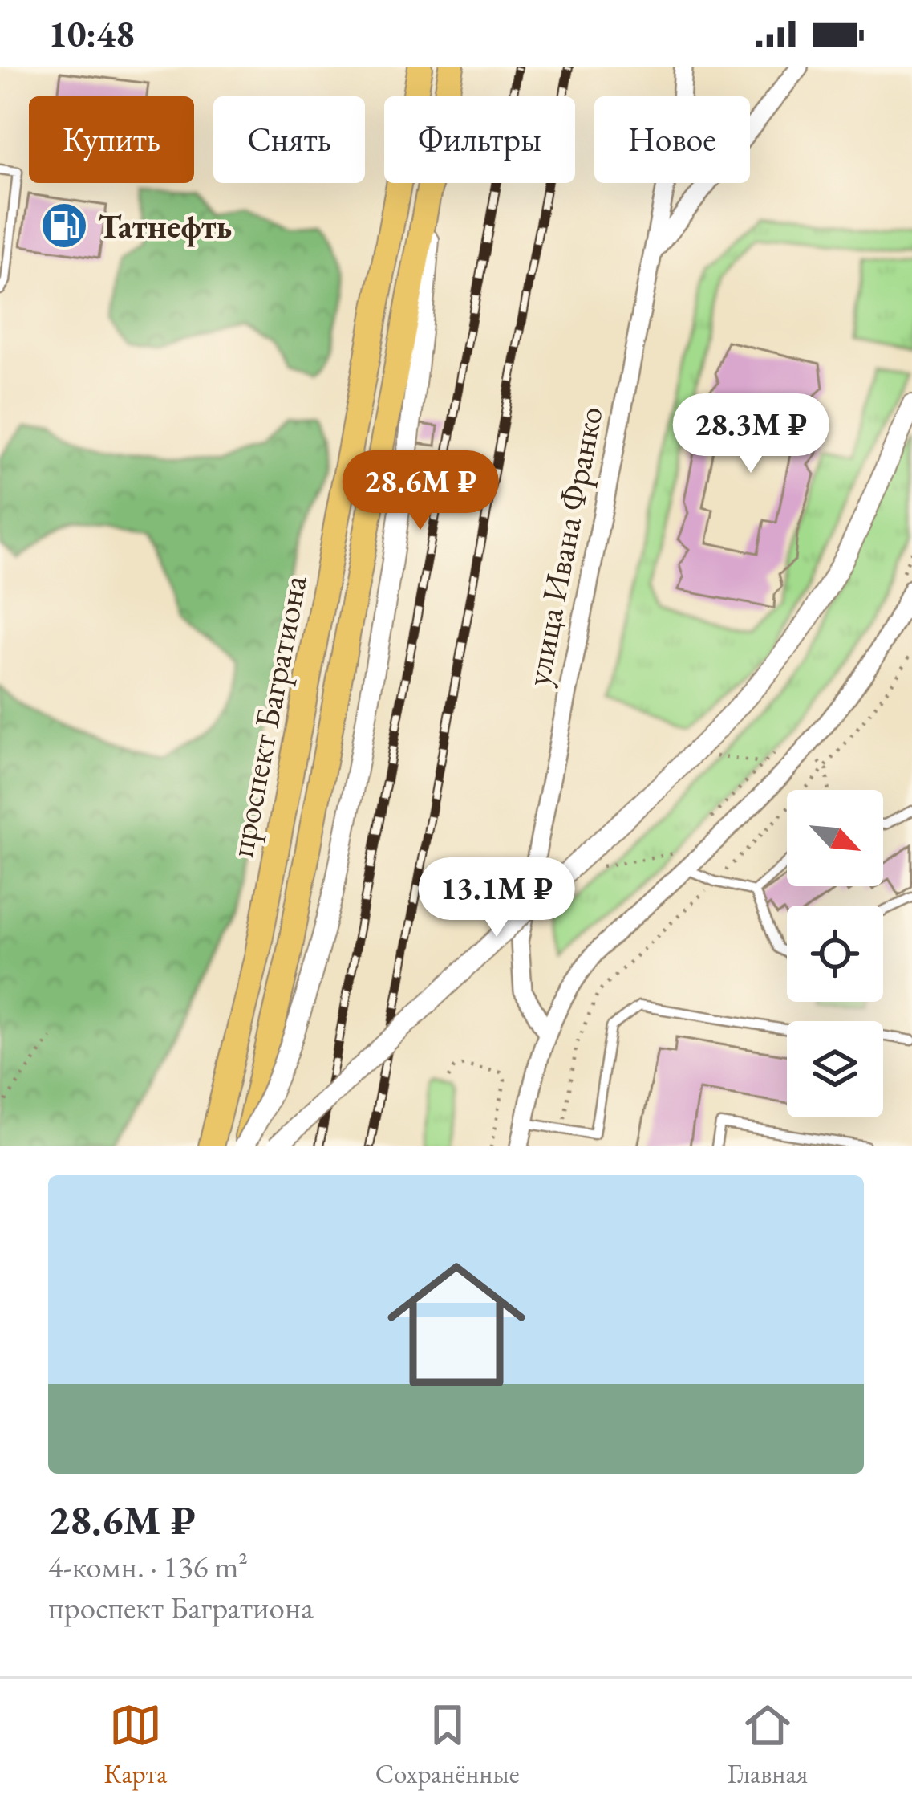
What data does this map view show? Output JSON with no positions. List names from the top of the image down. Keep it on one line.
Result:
{"streets":{"main road":["проспект Багратиона"],"street":["улица Ивана Франко"]},"places":{"fuel station":["Татнефть"]},"north":"bottom right","page":{"status":"10:48","chip":["Купить","Снять","Фильтры","Новое"],"price":["28.3M ₽","28.6M ₽","13.1M ₽"],"list":[{"name":"28.6M ₽","note":"4-комн. · 136 m² · проспект Багратиона"}],"tabs":["Карта","Сохранённые","Главная"]}}
